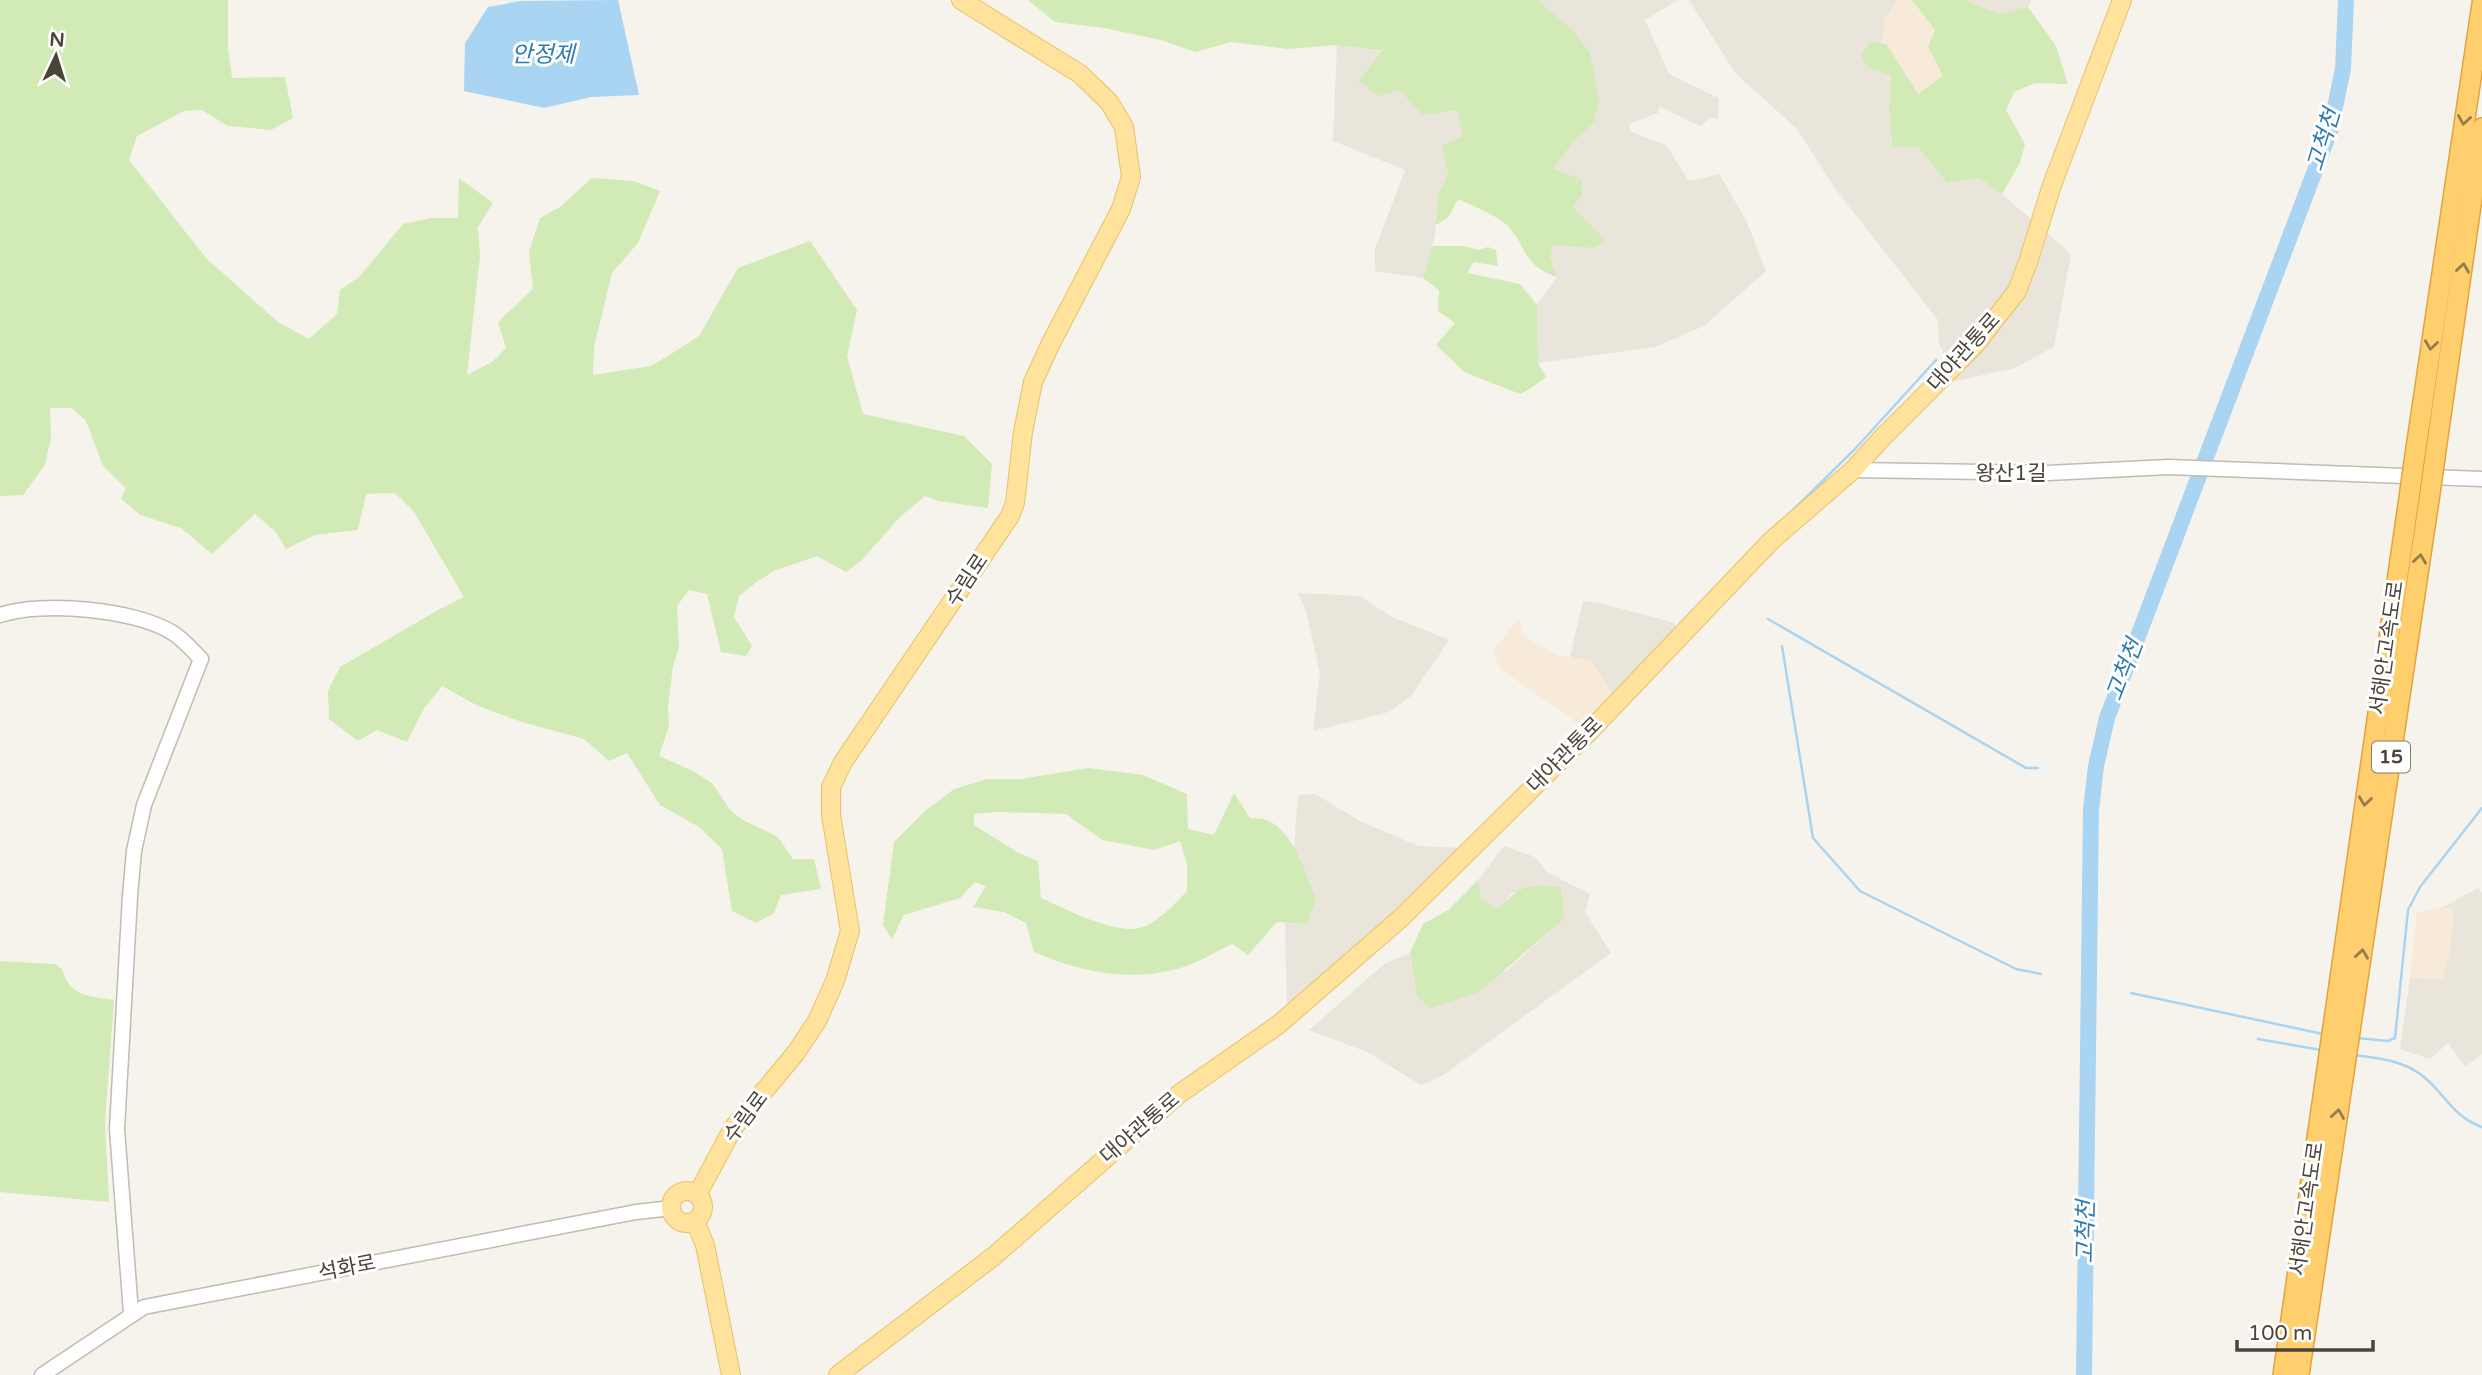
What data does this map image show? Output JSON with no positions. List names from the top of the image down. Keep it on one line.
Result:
{"streets":{"highway":["서해안고속도로","15"],"main road":["대야관통로","수림로"],"street":["왕산1길","석화로"]},"crossings":[["대야관통로","왕산1길"],["수림로","석화로"]],"water":["안정제","고척천"],"scale_bar":"100 m","north":"top"}
